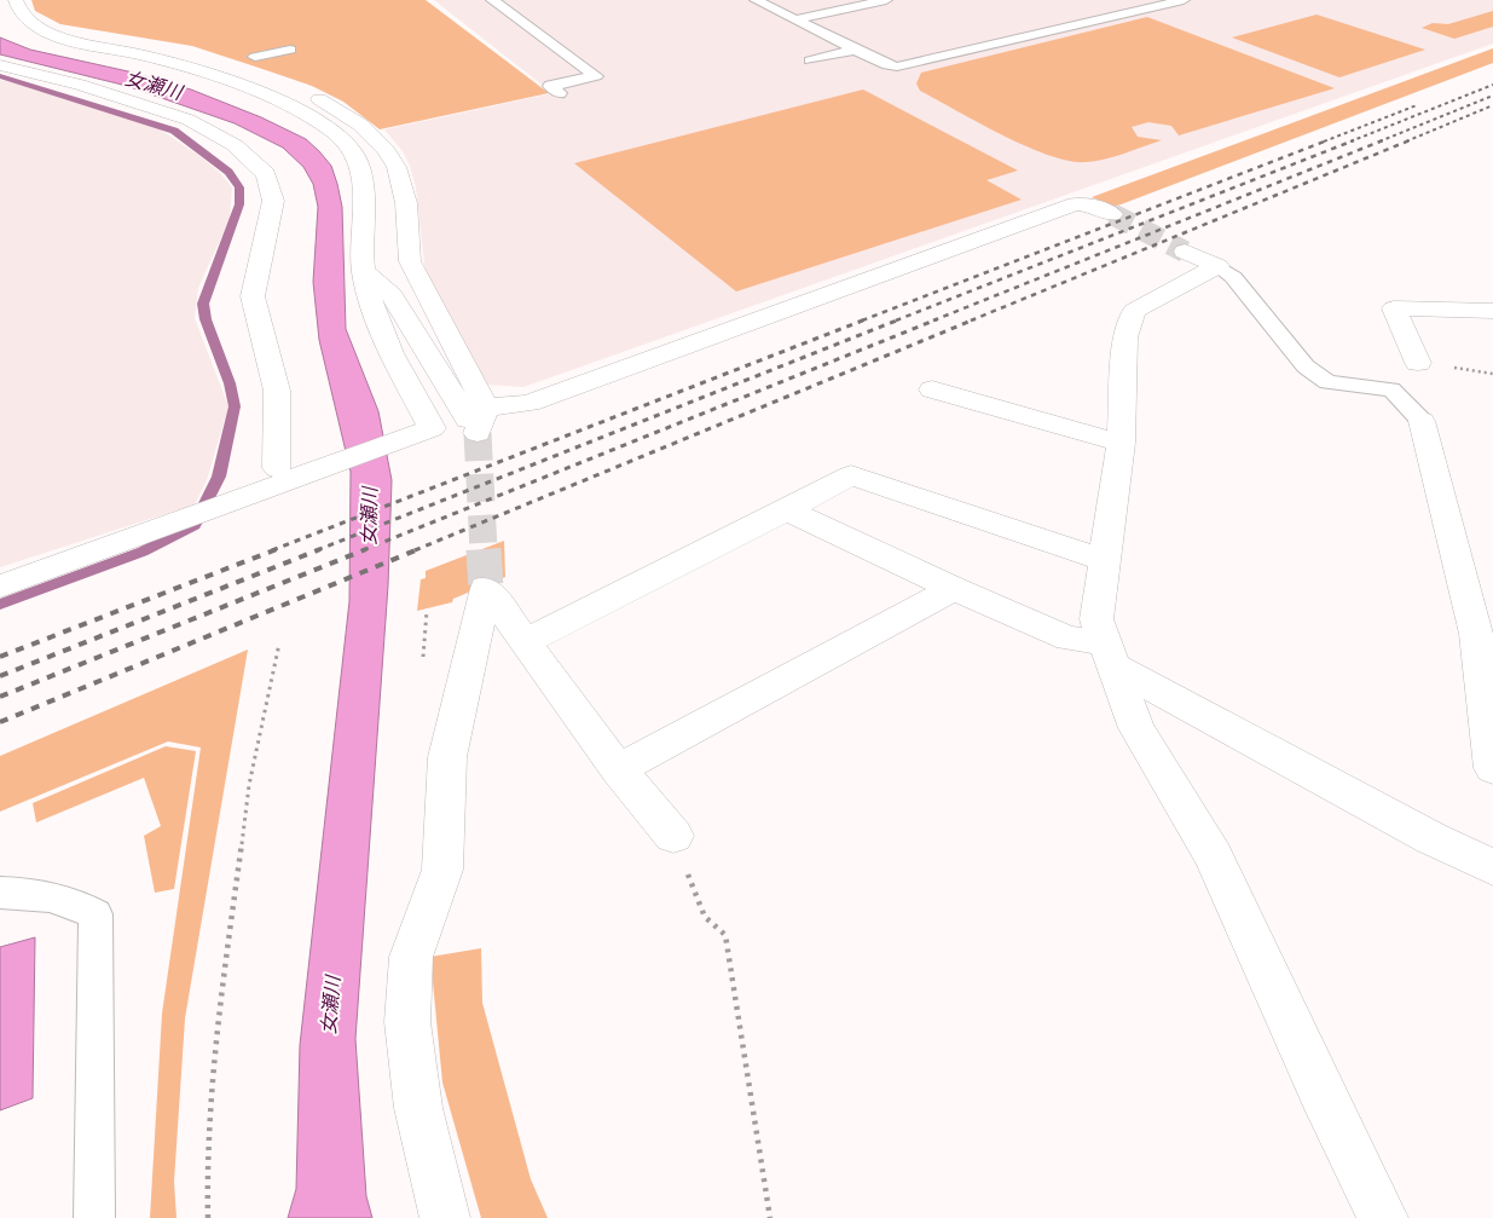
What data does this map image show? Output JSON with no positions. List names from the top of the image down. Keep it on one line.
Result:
{"water":["女瀬川"]}
